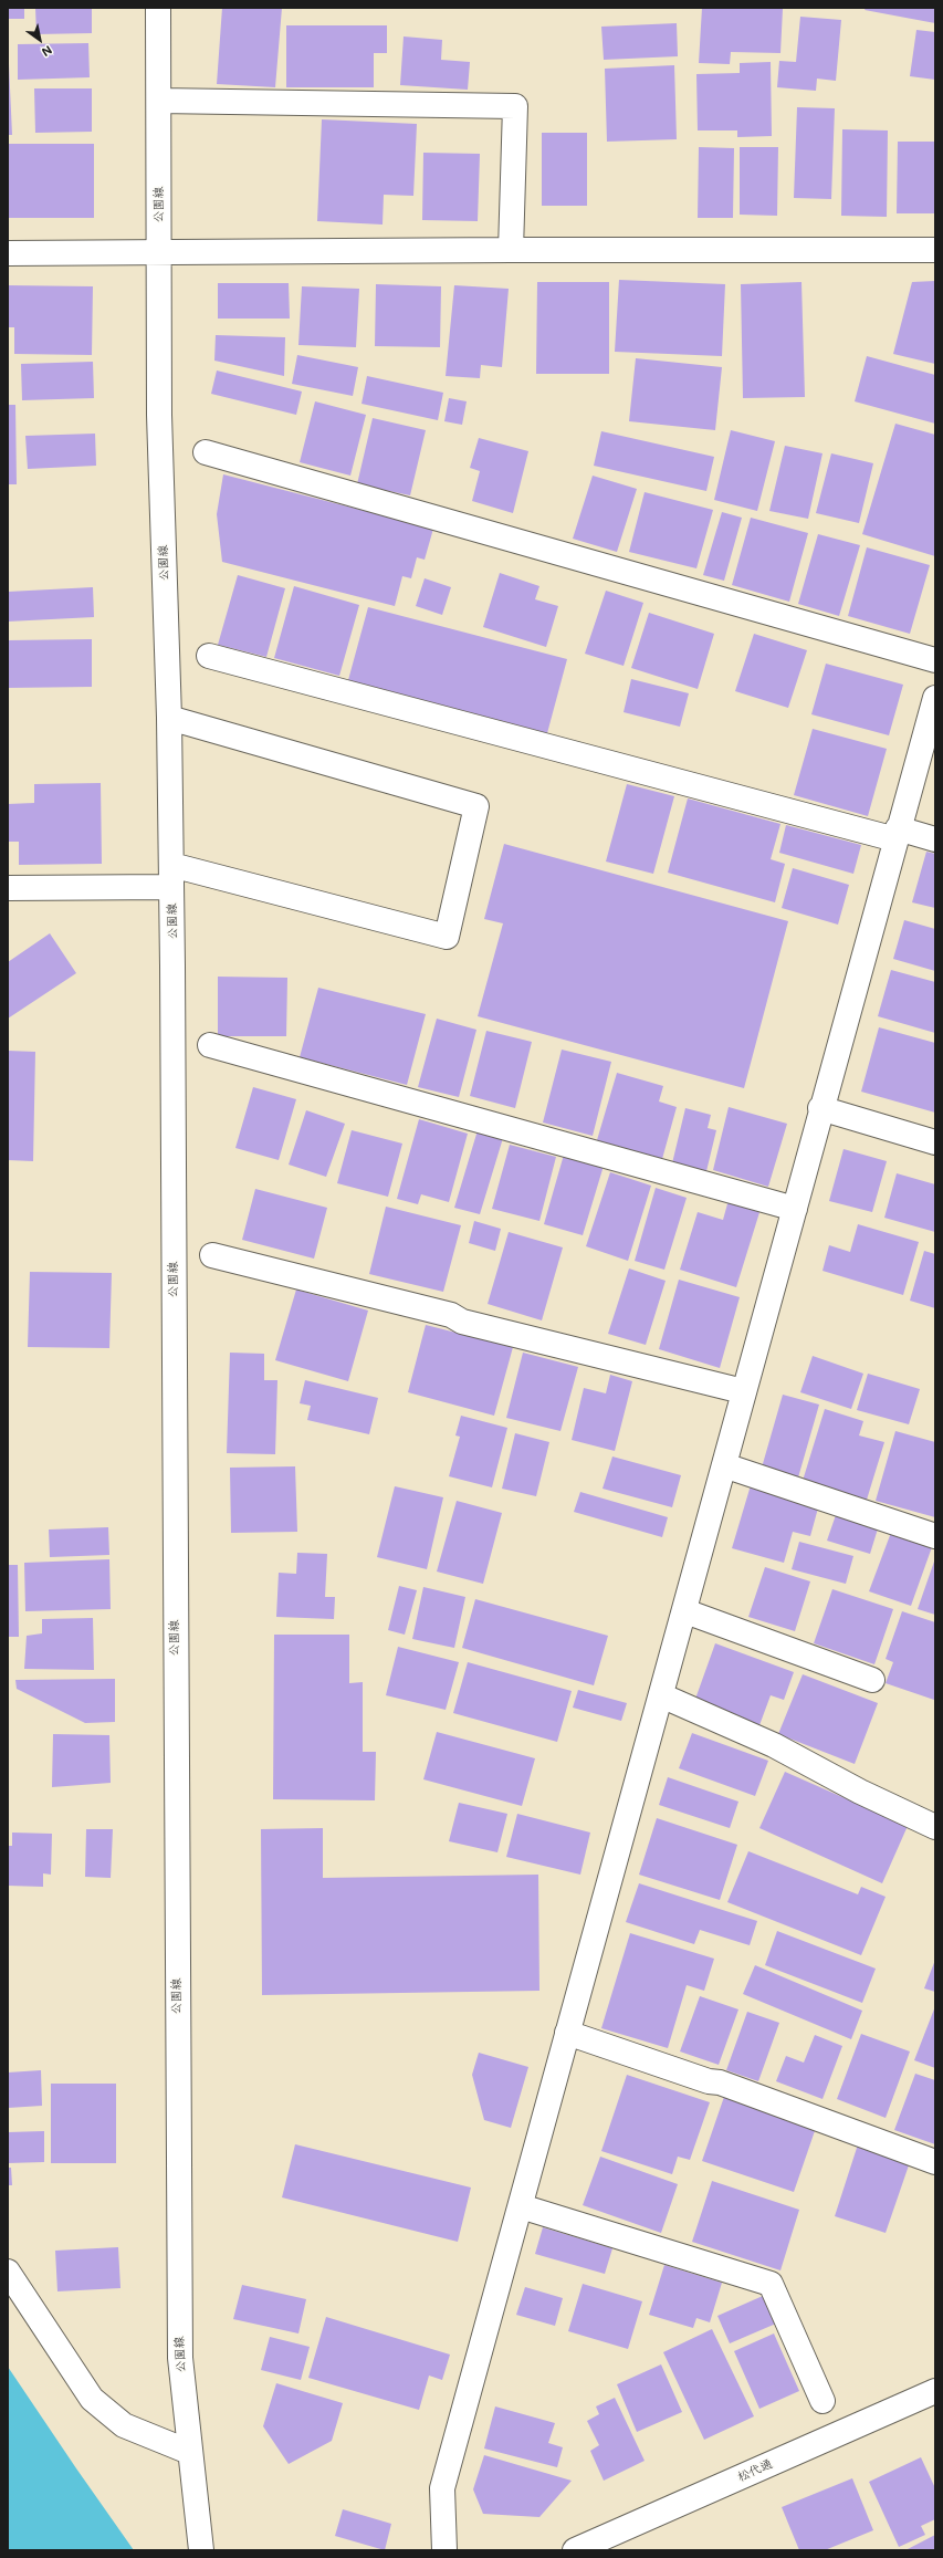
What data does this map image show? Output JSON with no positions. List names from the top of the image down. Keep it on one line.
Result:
{"streets":{"street":["公園線","松代通"]},"north":"bottom right"}
